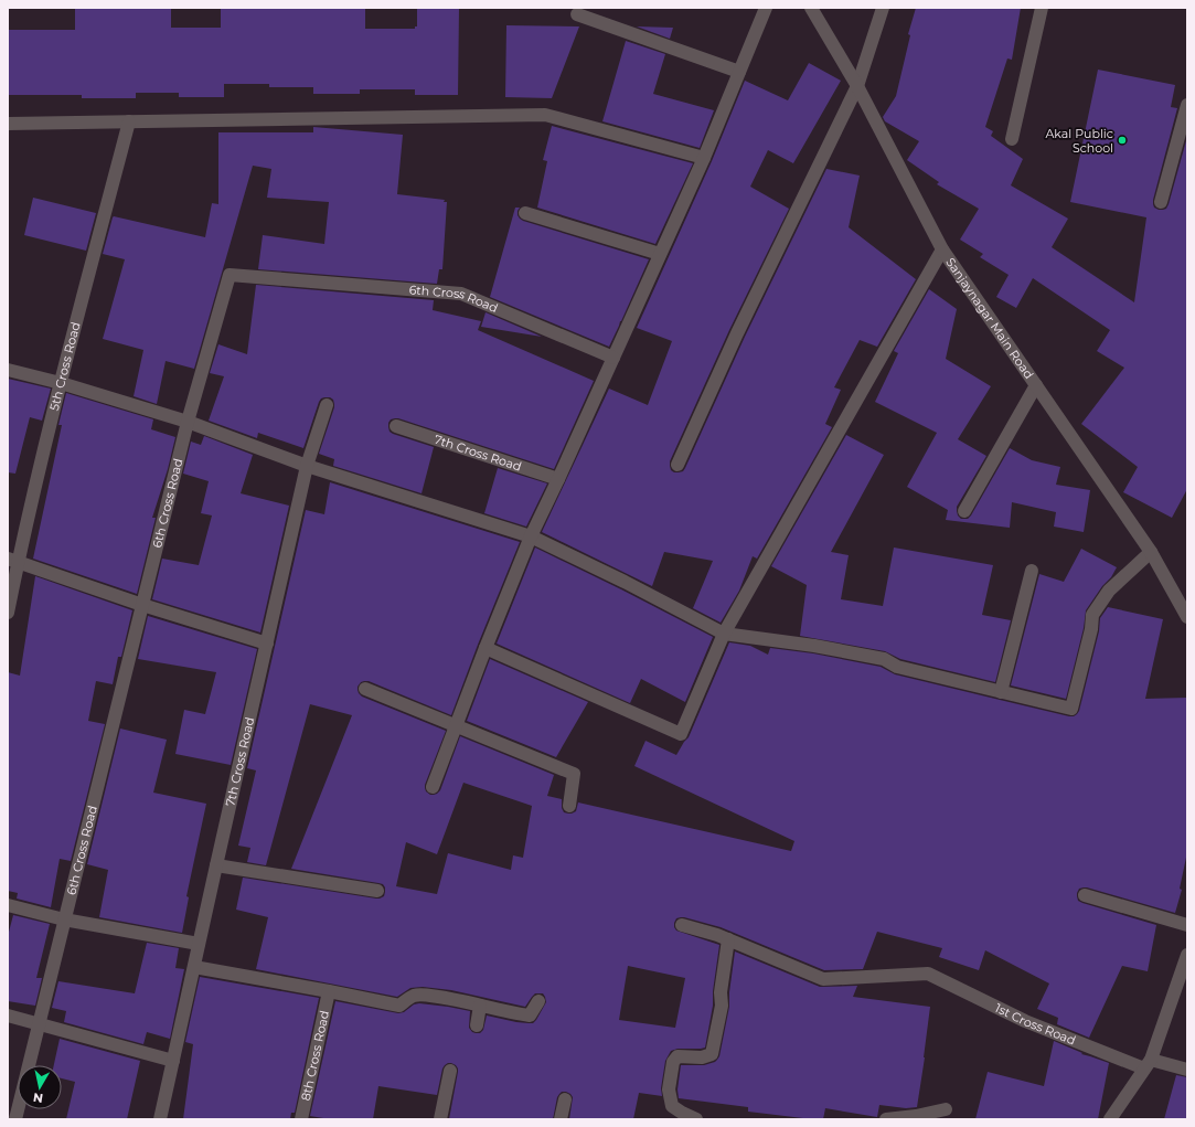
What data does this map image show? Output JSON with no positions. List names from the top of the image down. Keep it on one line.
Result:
{"streets":{"street":["6th Cross Road","Sanjaynagar Main Road","5th Cross Road","7th Cross Road","1st Cross Road","8th Cross Road"]},"places":["Akal Public School"],"north":"bottom"}
